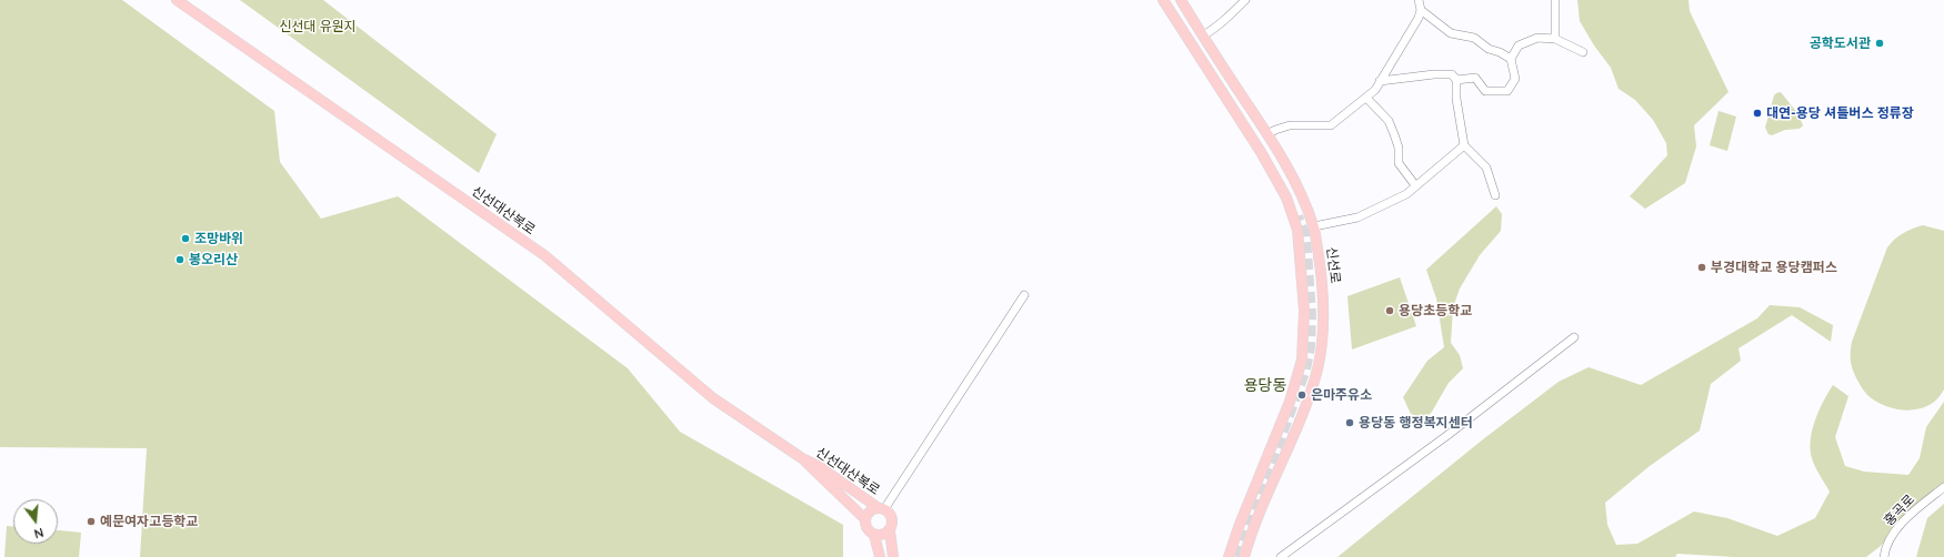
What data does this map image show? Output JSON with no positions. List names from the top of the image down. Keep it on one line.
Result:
{"streets":{"main road":["신선대산복로","신선로"],"street":["홍곡로"]},"districts":["용당동"],"parks":["신선대 유원지"],"places":["공학도서관","대연-용당 셔틀버스 정류장","조망바위","봉오리산","부경대학교 용당캠퍼스","용당초등학교","은마주유소","용당동 행정복지센터","예문여자고등학교"],"north":"bottom"}
